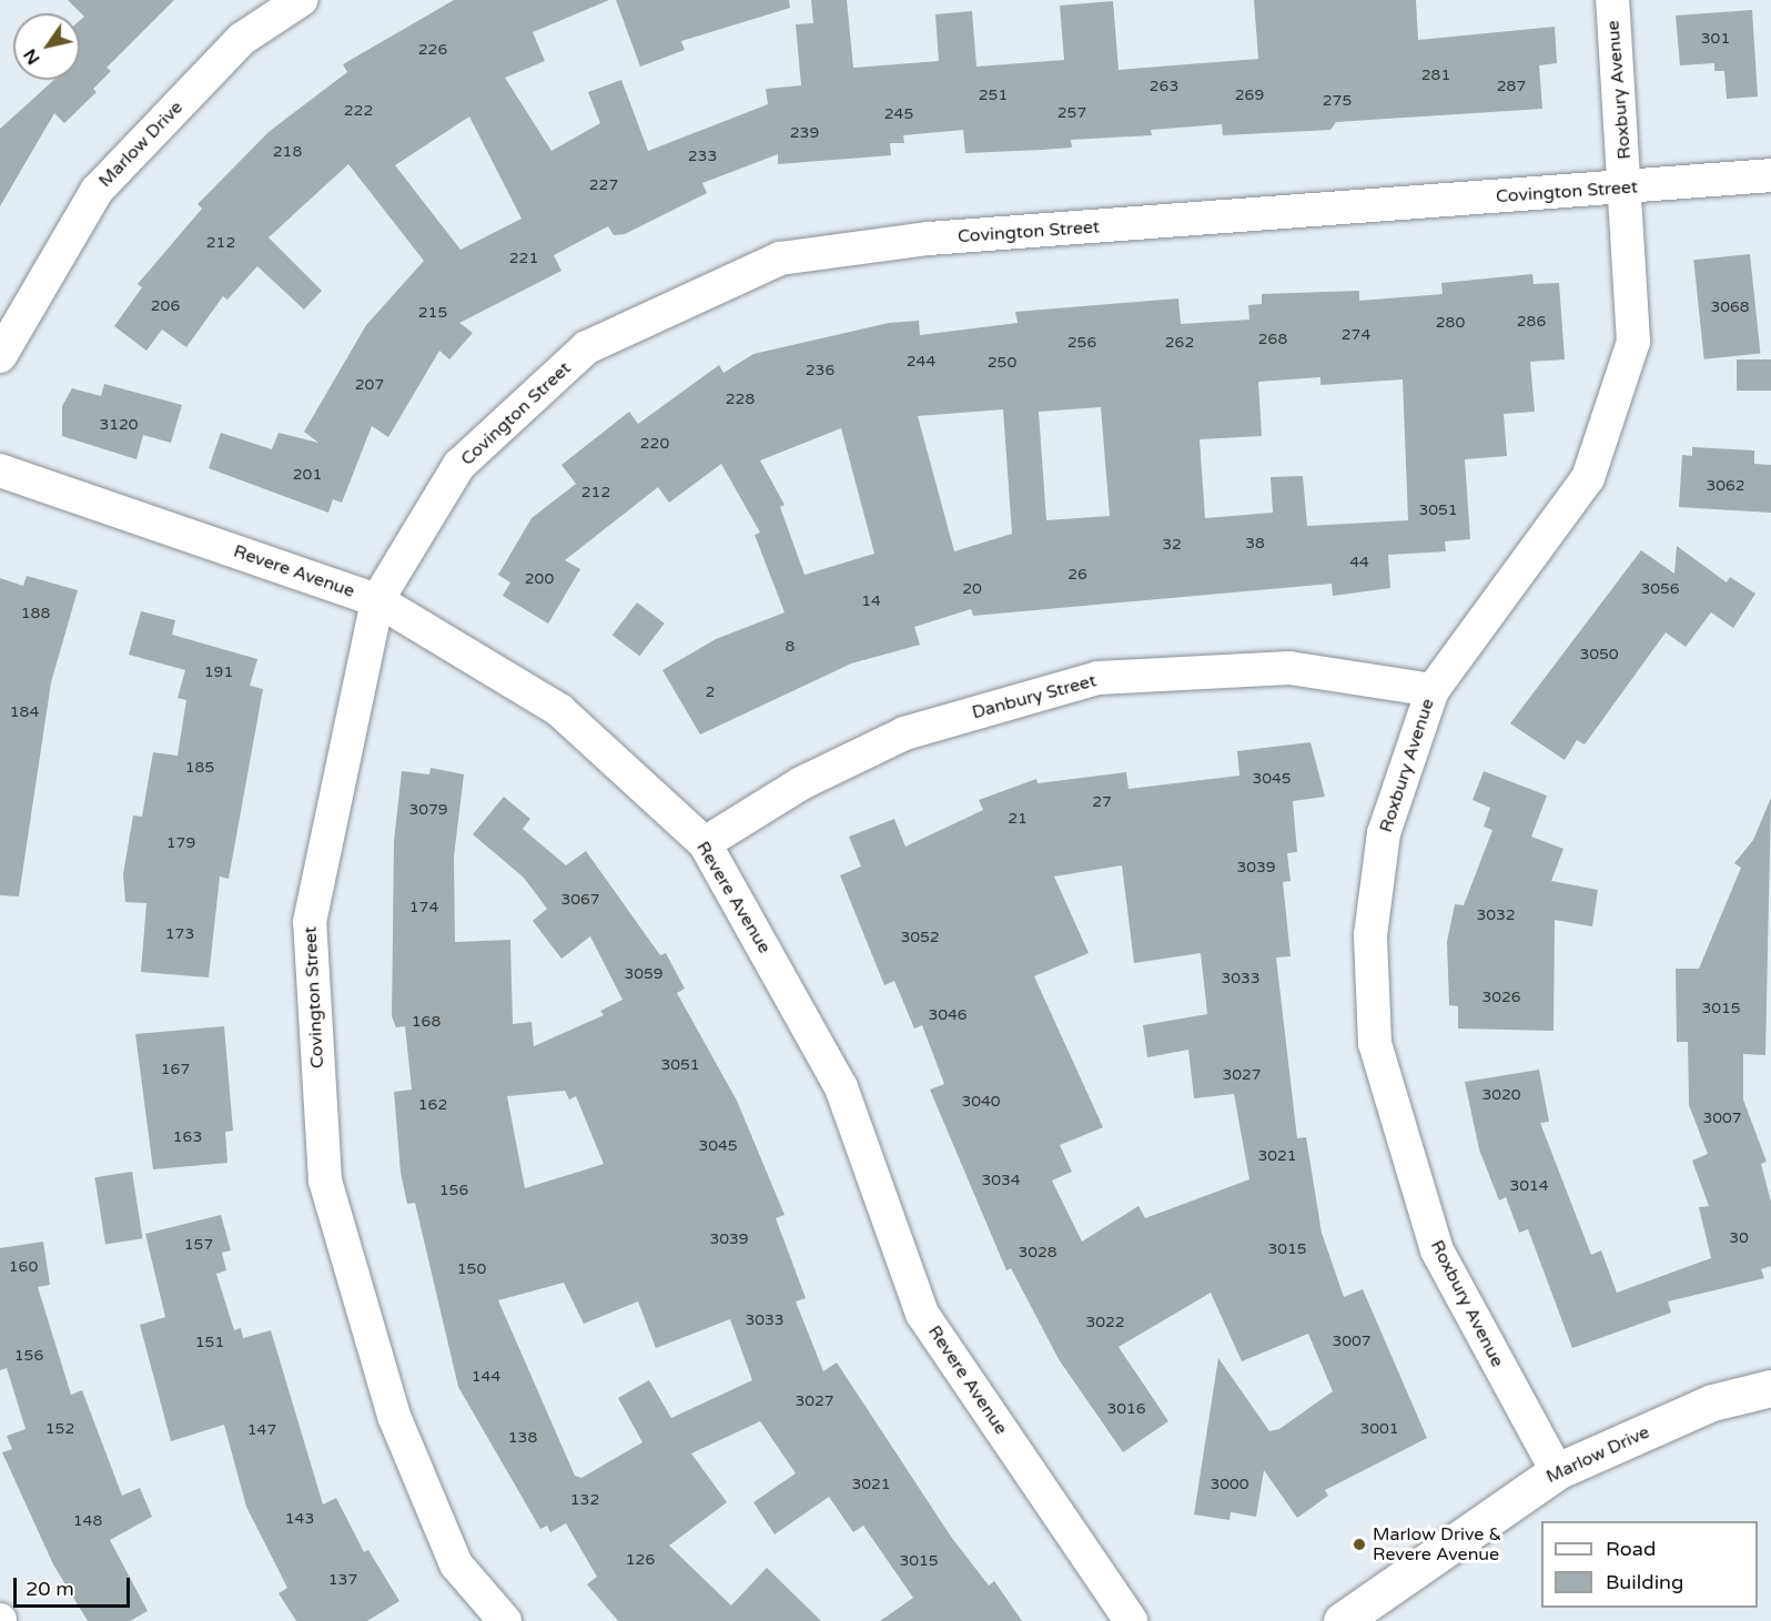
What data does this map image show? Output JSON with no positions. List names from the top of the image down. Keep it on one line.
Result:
{"streets":{"street":["Roxbury Avenue","Marlow Drive","Covington Street","Revere Avenue","Danbury Street"]},"crossings":[["Roxbury Avenue","Marlow Drive"],["Roxbury Avenue","Covington Street"],["Roxbury Avenue","Danbury Street"],["Covington Street","Revere Avenue"],["Revere Avenue","Danbury Street"]],"places":["Marlow Drive & Revere Avenue"],"house_numbers":["301","226","281","263","287","251","269","275","222","257","245","239","218","233","227","212","221","206","3068","215","286","280","274","268","256","262","244","250","236","207","228","3120","220","201","3062","212","3051","38","32","44","26","200","20","3056","14","188","8","3050","191","2","184","185","3045","27","3079","21","179","3039","3067","174","3032","173","3052","3059","3033","3026","3015","3046","168","3051","167","3027","3020","3040","162","3007","163","3045","3021","3034","3014","156","30","3039","157","3015","3028","160","150","3033","3022","3007","151","156","144","3027","3016","152","3001","147","138","3021","3000","132","143","148","126","3015","137"],"legend":["Road","Building"],"scale_bar":"20 m","north":"bottom left"}
